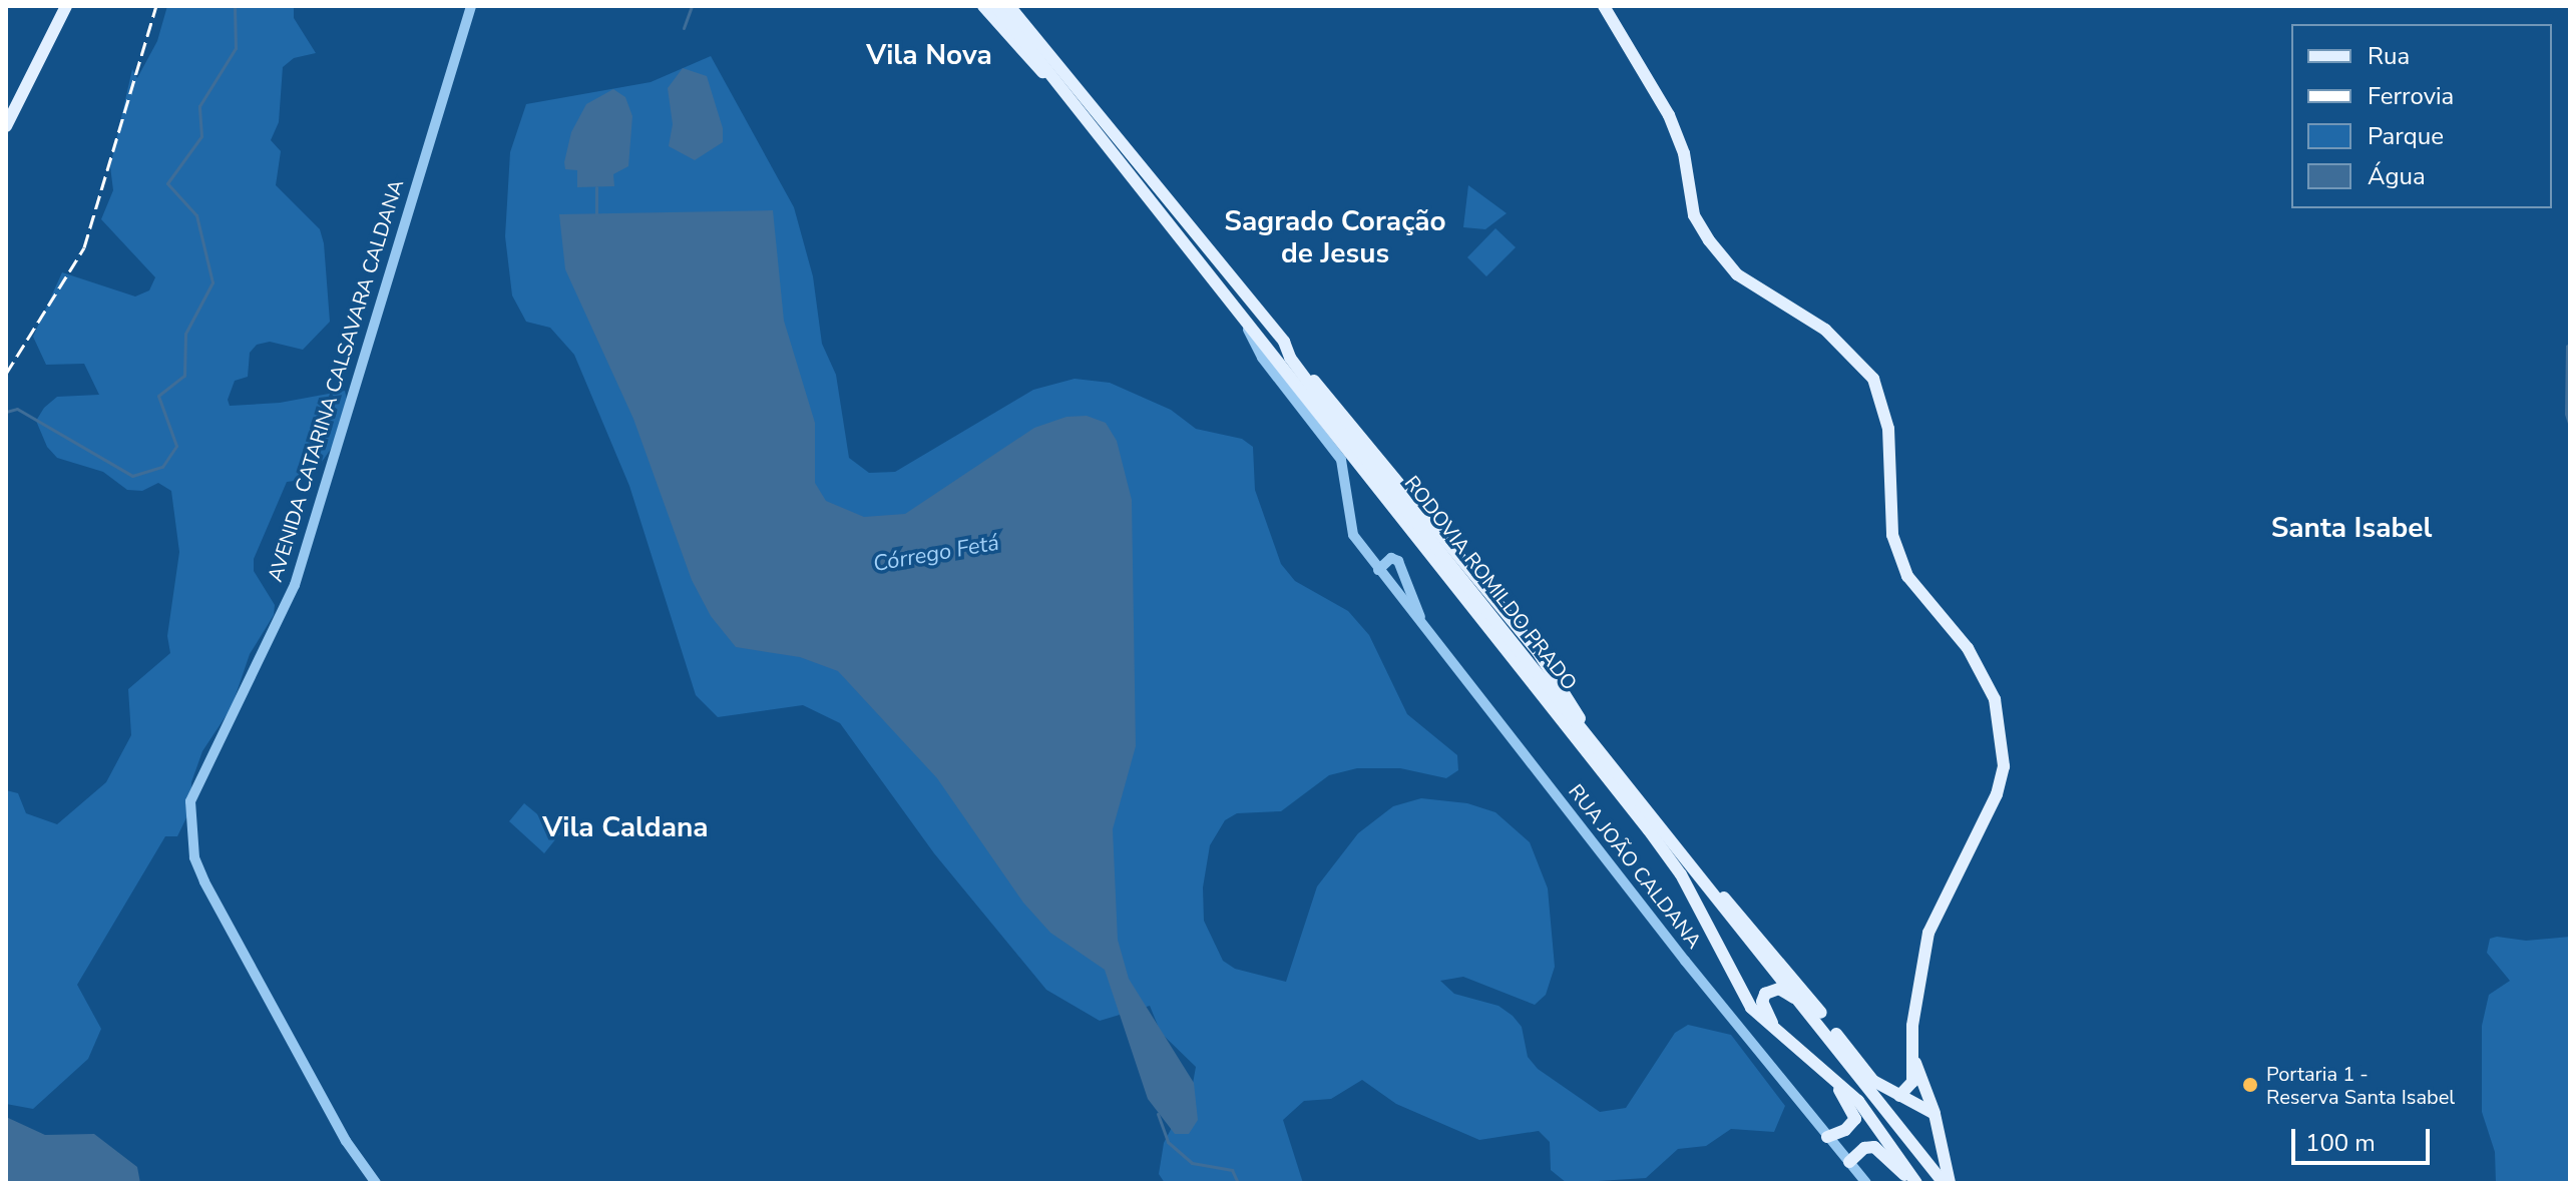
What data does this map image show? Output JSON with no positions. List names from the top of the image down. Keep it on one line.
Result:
{"streets":{"main road":["RODOVIA ROMILDO PRADO"],"street":["AVENIDA CATARINA CALSAVARA CALDANA","RUA JOÃO CALDANA"]},"crossings":[["RODOVIA ROMILDO PRADO","RUA JOÃO CALDANA"]],"districts":["Vila Nova","Sagrado Coração de Jesus","Santa Isabel","Vila Caldana"],"water":["Córrego Fetá"],"places":["Portaria 1 - Reserva Santa Isabel"],"legend":["Rua","Ferrovia","Parque","Água"],"scale_bar":"100 m"}
